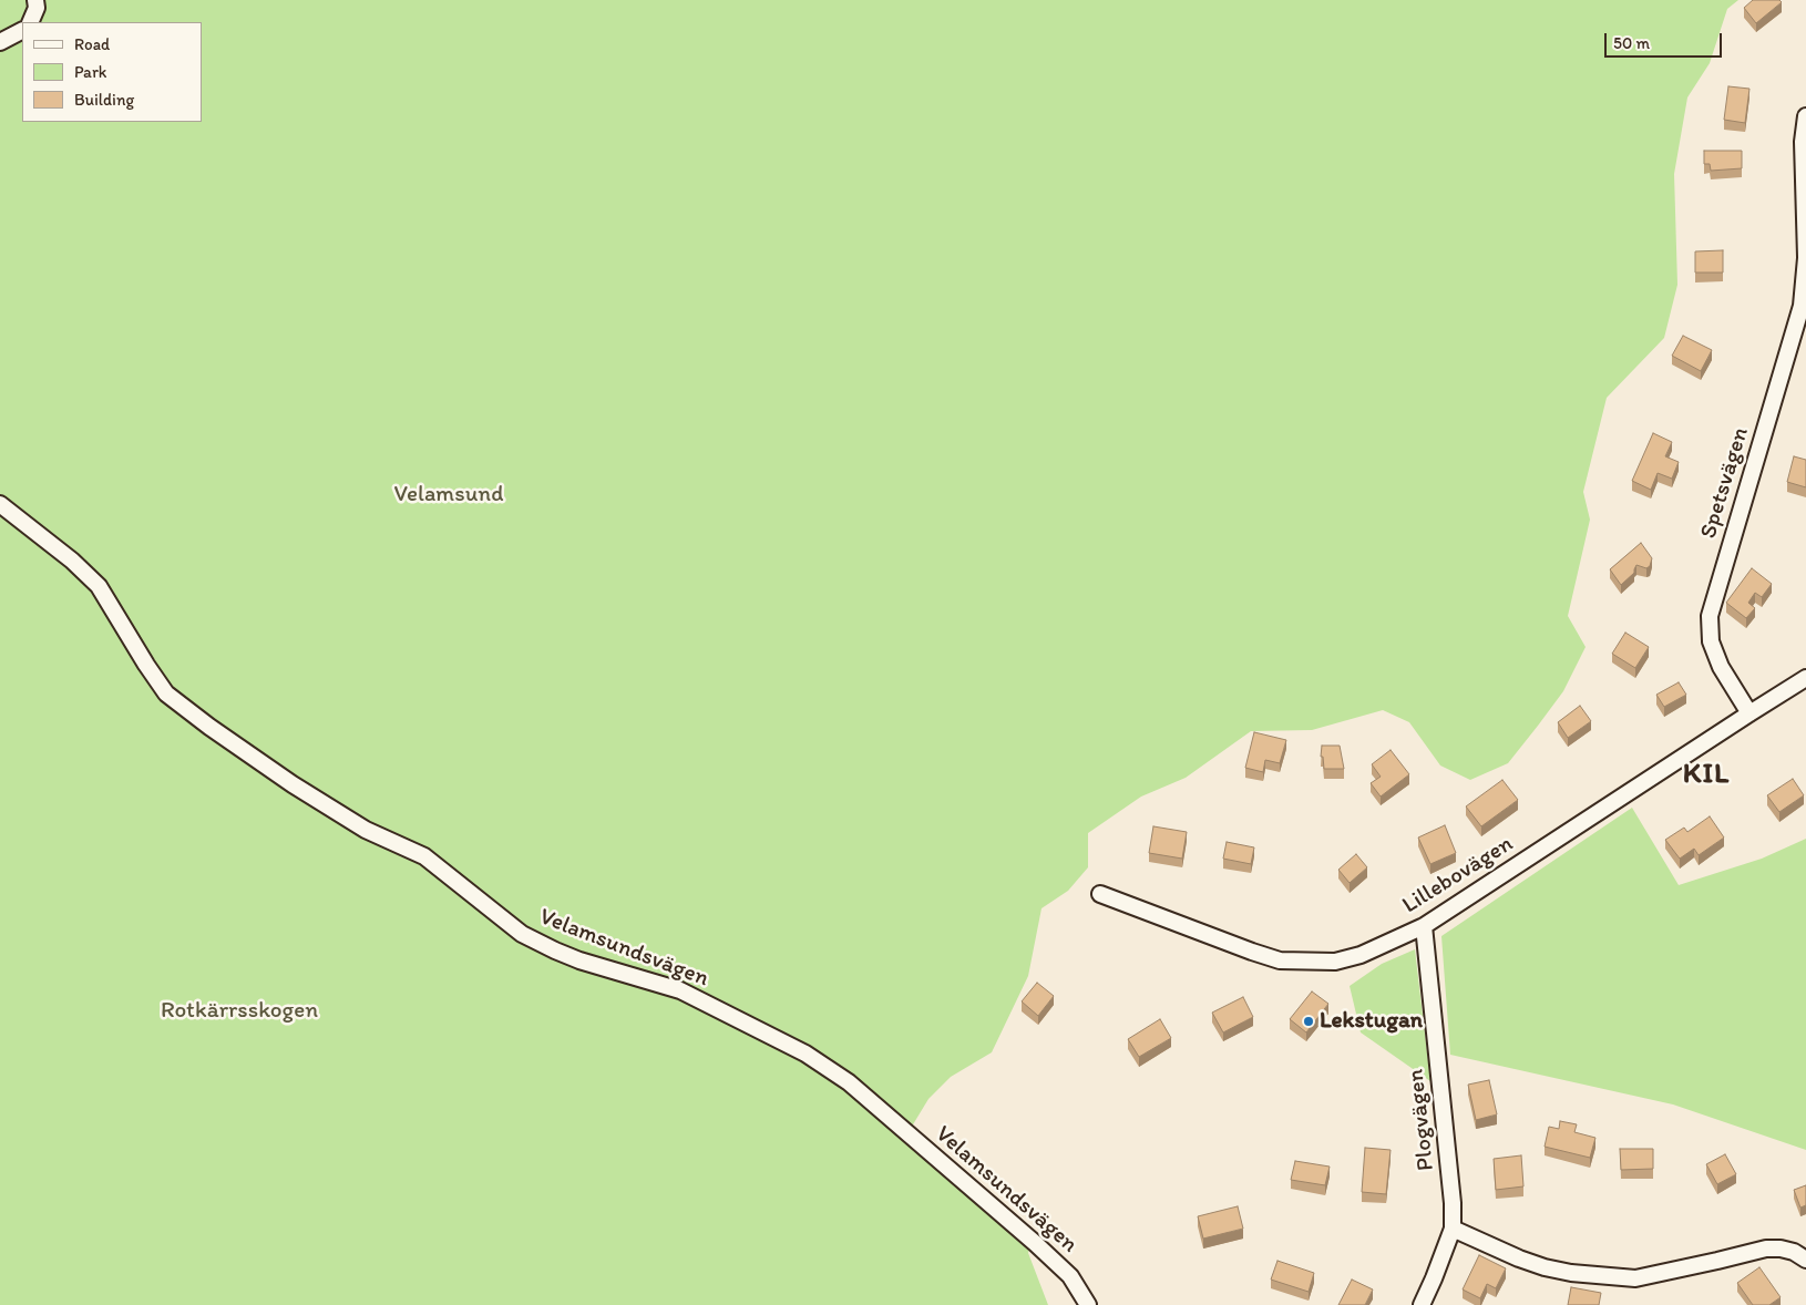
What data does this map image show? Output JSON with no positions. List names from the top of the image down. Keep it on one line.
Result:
{"streets":{"street":["Spetsvägen","Lillebovägen","Velamsundsvägen","Plogvägen"]},"crossings":[["Spetsvägen","Lillebovägen"],["Lillebovägen","Plogvägen"]],"districts":["KIL"],"parks":["Velamsund","Rotkärrsskogen"],"places":["Lekstugan"],"legend":["Road","Park","Building"],"scale_bar":"50 m"}
